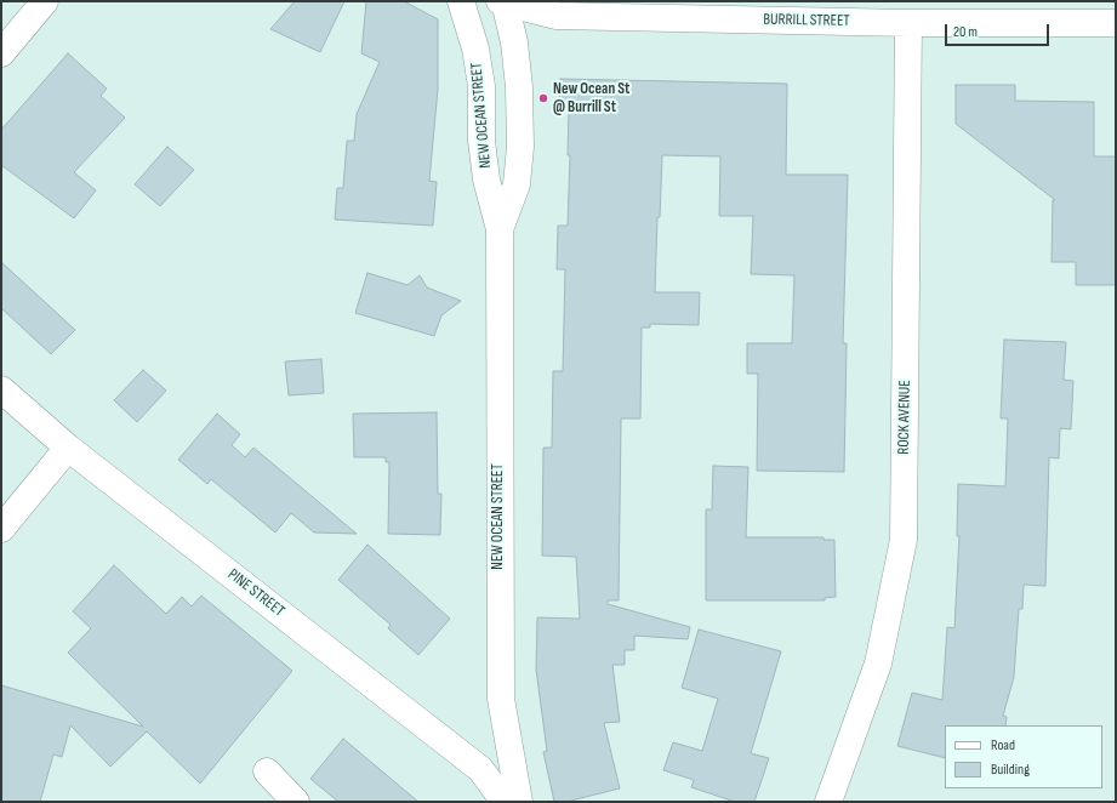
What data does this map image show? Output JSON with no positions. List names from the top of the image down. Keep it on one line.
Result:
{"streets":{"main road":["BURRILL STREET","NEW OCEAN STREET","ROCK AVENUE","PINE STREET"]},"crossings":[["BURRILL STREET","NEW OCEAN STREET"],["BURRILL STREET","ROCK AVENUE"]],"places":["New Ocean St @ Burrill St"],"legend":["Road","Building"],"scale_bar":"20 m"}
